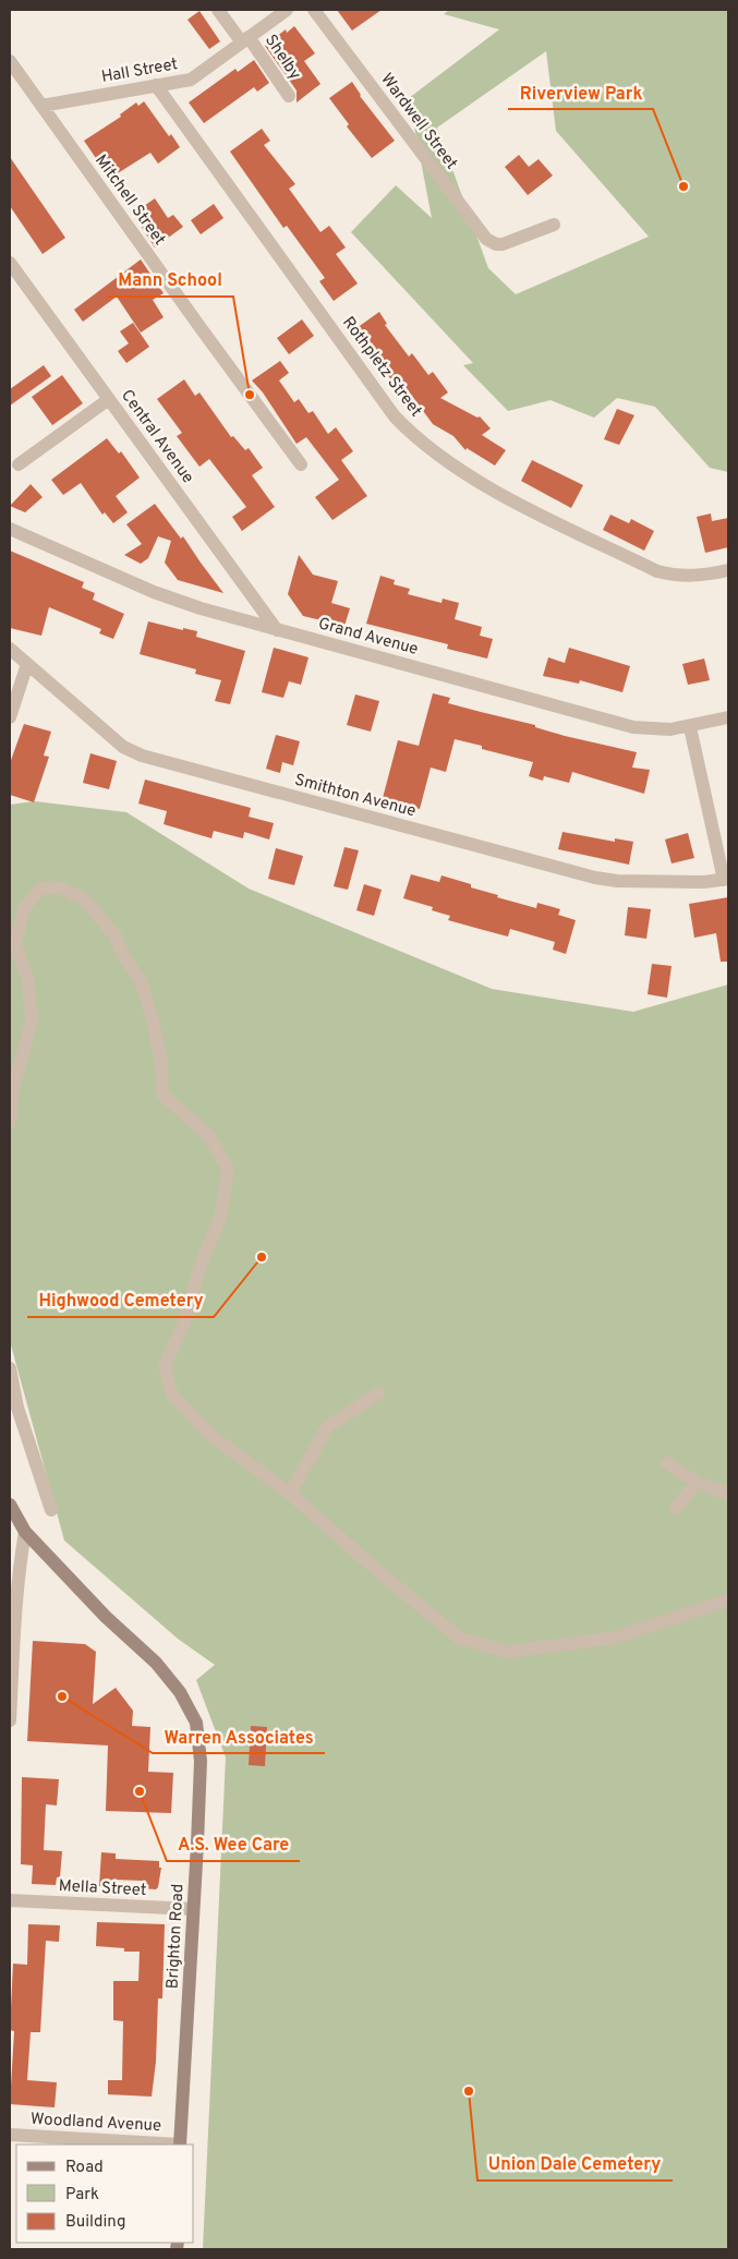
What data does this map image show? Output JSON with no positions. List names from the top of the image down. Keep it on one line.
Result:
{"streets":{"street":["Shelby","Hall Street","Wardwell Street","Mitchell Street","Rothpletz Street","Central Avenue","Grand Avenue","Smithton Avenue","Mella Street","Brighton Road","Woodland Avenue"]},"crossings":[["Shelby","Hall Street"],["Hall Street","Mitchell Street"],["Hall Street","Rothpletz Street"],["Central Avenue","Grand Avenue"],["Mella Street","Brighton Road"]],"places":["Riverview Park","Mann School","Highwood Cemetery","Warren Associates","A.S. Wee Care","Union Dale Cemetery"],"legend":["Road","Park","Building"]}
